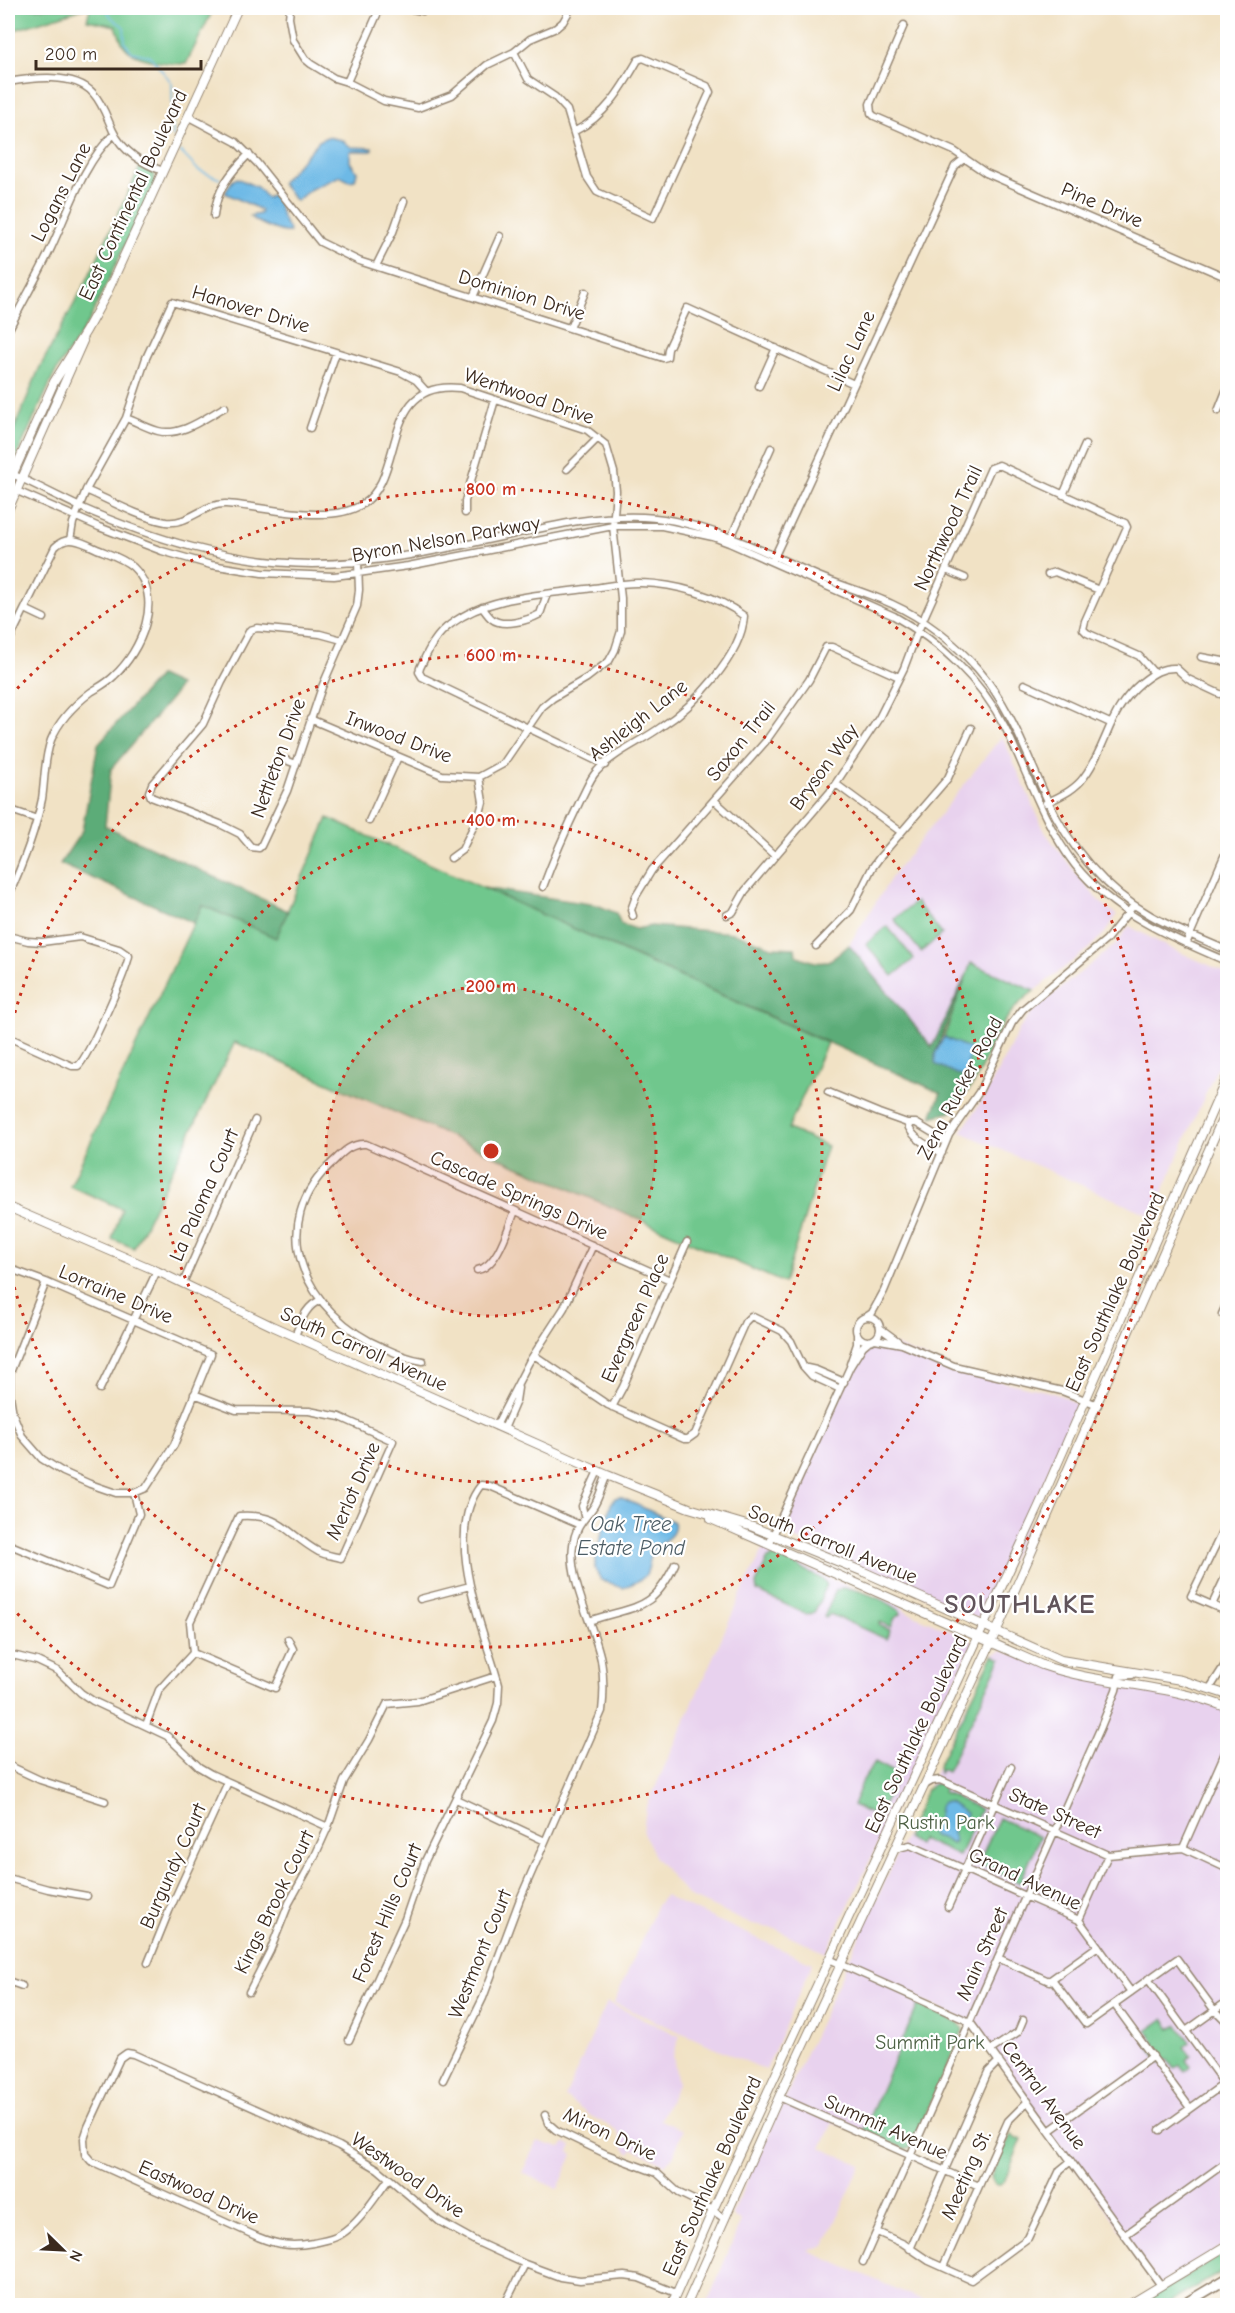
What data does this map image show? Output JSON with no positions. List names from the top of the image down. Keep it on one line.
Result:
{"streets":{"main road":["East Continental Boulevard","East Southlake Boulevard","South Carroll Avenue"],"street":["Logans Lane","Pine Drive","Dominion Drive","Hanover Drive","Lilac Lane","Wentwood Drive","Northwood Trail","Byron Nelson Parkway","Ashleigh Lane","Inwood Drive","Saxon Trail","Nettleton Drive","Bryson Way","Zena Rucker Road","La Paloma Court","Cascade Springs Drive","Lorraine Drive","Evergreen Place","Merlot Drive","State Street","Burgundy Court","Grand Avenue","Kings Brook Court","Forest Hills Court","Westmont Court","Main Street","Central Avenue","Summit Avenue","Miron Drive","Westwood Drive","Meeting St.","Eastwood Drive"]},"crossings":[["East Continental Boulevard","Dominion Drive"],["East Continental Boulevard","Byron Nelson Parkway"],["Pine Drive","Lilac Lane"],["Dominion Drive","Lilac Lane"],["Hanover Drive","Wentwood Drive"],["Hanover Drive","Byron Nelson Parkway"],["Lilac Lane","Byron Nelson Parkway"],["Wentwood Drive","Byron Nelson Parkway"],["Northwood Trail","Byron Nelson Parkway"],["Northwood Trail","Bryson Way"],["Byron Nelson Parkway","Nettleton Drive"],["Byron Nelson Parkway","Bryson Way"],["Byron Nelson Parkway","Zena Rucker Road"],["Inwood Drive","Nettleton Drive"],["Saxon Trail","Bryson Way"],["La Paloma Court","South Carroll Avenue"],["Cascade Springs Drive","Evergreen Place"],["East Southlake Boulevard","South Carroll Avenue"],["East Southlake Boulevard","Central Avenue"],["East Southlake Boulevard","Summit Avenue"],["East Southlake Boulevard","Miron Drive"],["East Southlake Boulevard","Westwood Drive"],["Lorraine Drive","Merlot Drive"],["South Carroll Avenue","Main Street"],["State Street","Main Street"],["Grand Avenue","Main Street"],["Kings Brook Court","Forest Hills Court"],["Forest Hills Court","Westmont Court"],["Main Street","Central Avenue"],["Main Street","Summit Avenue"],["Central Avenue","Meeting St."],["Summit Avenue","Meeting St."],["Westwood Drive","Eastwood Drive"]],"districts":["SOUTHLAKE"],"water":["Oak Tree Estate Pond"],"parks":["Rustin Park","Summit Park"],"scale_bar":"200 m","north":"bottom right","rings":["800 m","600 m","400 m","200 m"]}
